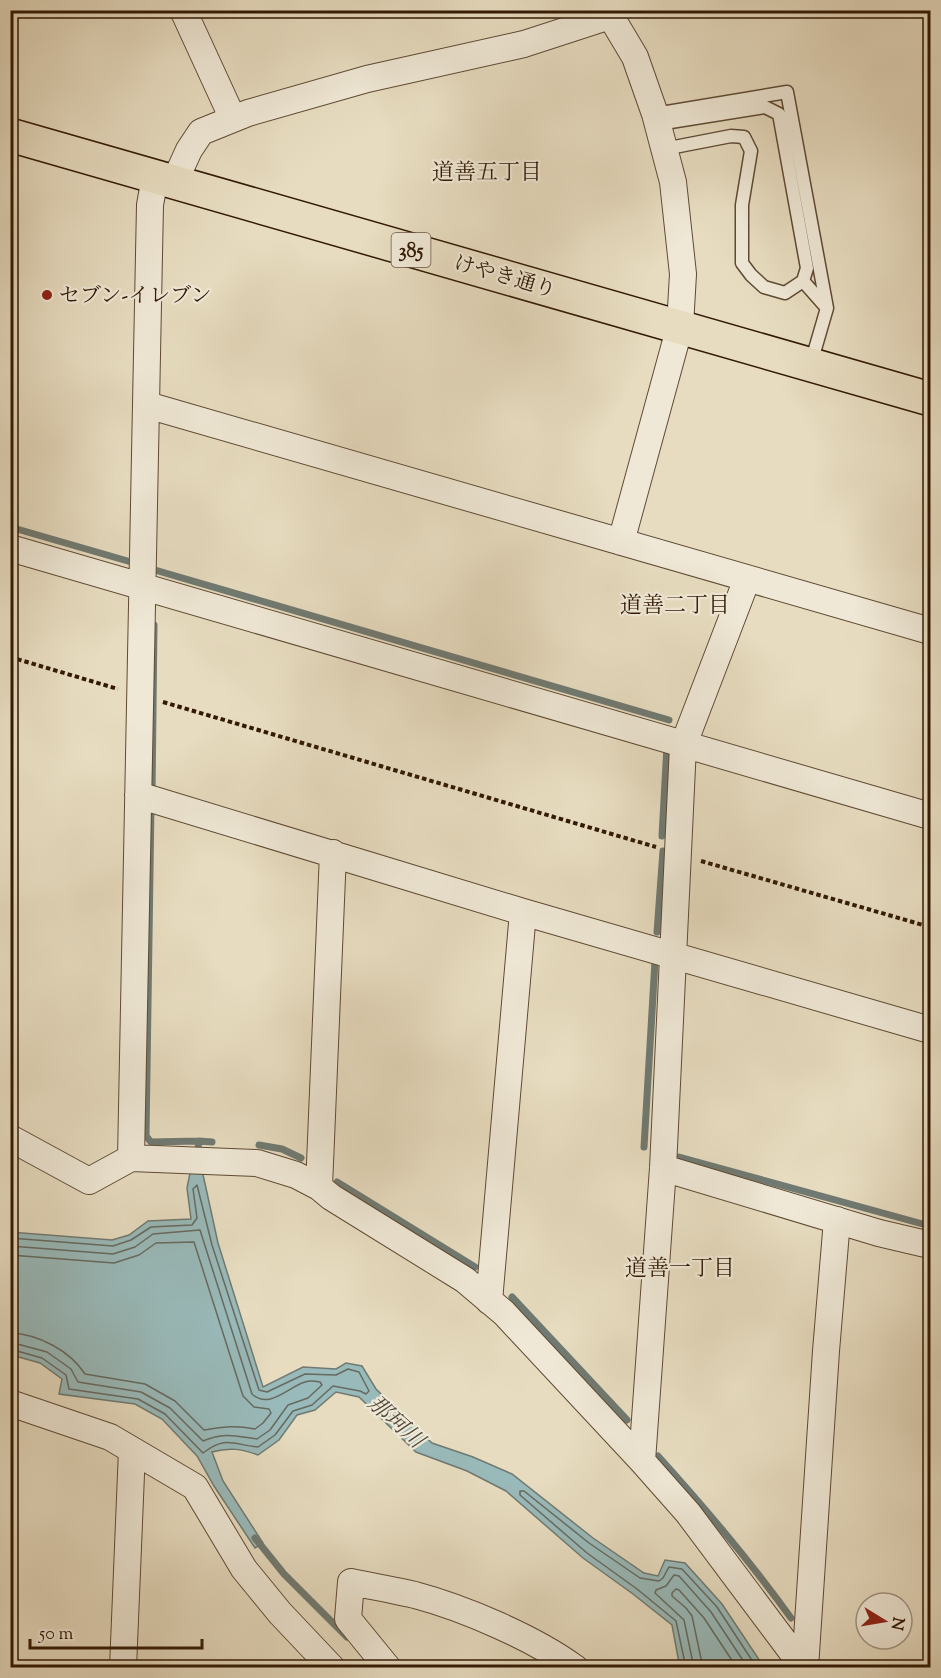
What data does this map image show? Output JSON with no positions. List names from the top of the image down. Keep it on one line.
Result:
{"streets":{"highway":["385","けやき通り"]},"districts":["道善五丁目","道善二丁目","道善一丁目"],"water":["那珂川"],"places":["セブン-イレブン"],"scale_bar":"50 m","north":"right"}
